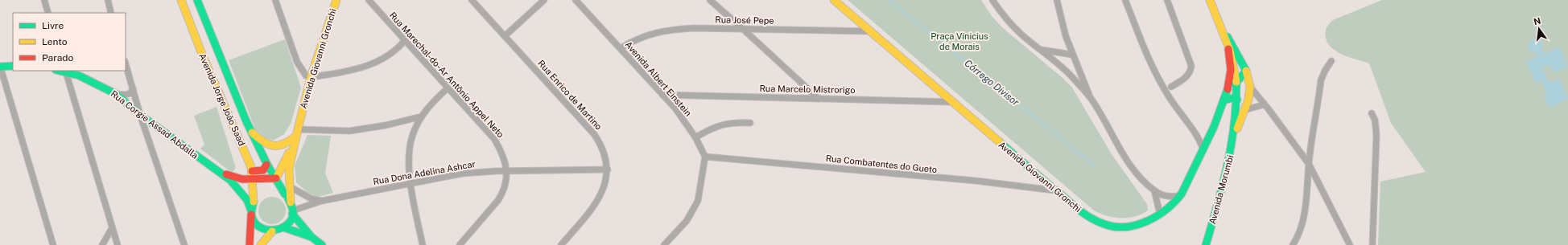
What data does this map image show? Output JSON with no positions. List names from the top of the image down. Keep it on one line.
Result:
{"streets":{"main road":["Avenida Giovanni Gronchi","Avenida Jorge João Saad","Rua Corgie Assad Abdalla","Avenida Morumbi"],"street":["Rua José Pepe","Rua Marechal-do-Ar Antônio Appel Neto","Avenida Albert Einstein","Rua Marcelo Mistrorigo","Rua Enrico de Martino","Rua Combatentes do Gueto","Rua Dona Adelina Ashcar"]},"crossings":[["Rua José Pepe","Avenida Giovanni Gronchi"],["Rua José Pepe","Avenida Albert Einstein"],["Avenida Giovanni Gronchi","Rua Marcelo Mistrorigo"],["Avenida Giovanni Gronchi","Avenida Jorge João Saad"],["Avenida Giovanni Gronchi","Rua Corgie Assad Abdalla"],["Avenida Giovanni Gronchi","Rua Combatentes do Gueto"],["Avenida Giovanni Gronchi","Rua Dona Adelina Ashcar"],["Avenida Giovanni Gronchi","Avenida Morumbi"],["Rua Marechal-do-Ar Antônio Appel Neto","Rua Dona Adelina Ashcar"],["Avenida Albert Einstein","Rua Marcelo Mistrorigo"],["Avenida Albert Einstein","Rua Combatentes do Gueto"],["Rua Enrico de Martino","Rua Dona Adelina Ashcar"],["Avenida Jorge João Saad","Rua Corgie Assad Abdalla"]],"water":["Córrego Divisor"],"parks":["Praça Vinicius de Morais"],"legend":["Livre","Lento","Parado"],"north":"top"}
